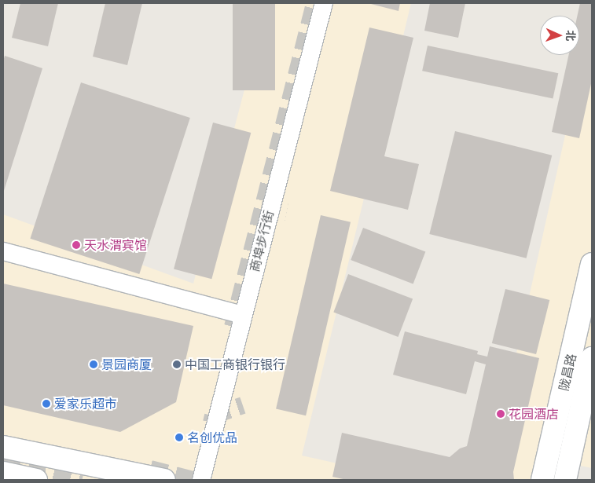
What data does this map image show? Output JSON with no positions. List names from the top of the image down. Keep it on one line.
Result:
{"streets":{"main road":["陇昌路"],"street":["商埠步行街"]},"places":["天水渭宾馆","景园商厦","中国工商银行银行","爱家乐超市","花园酒店","名创优品"],"north":"right"}
